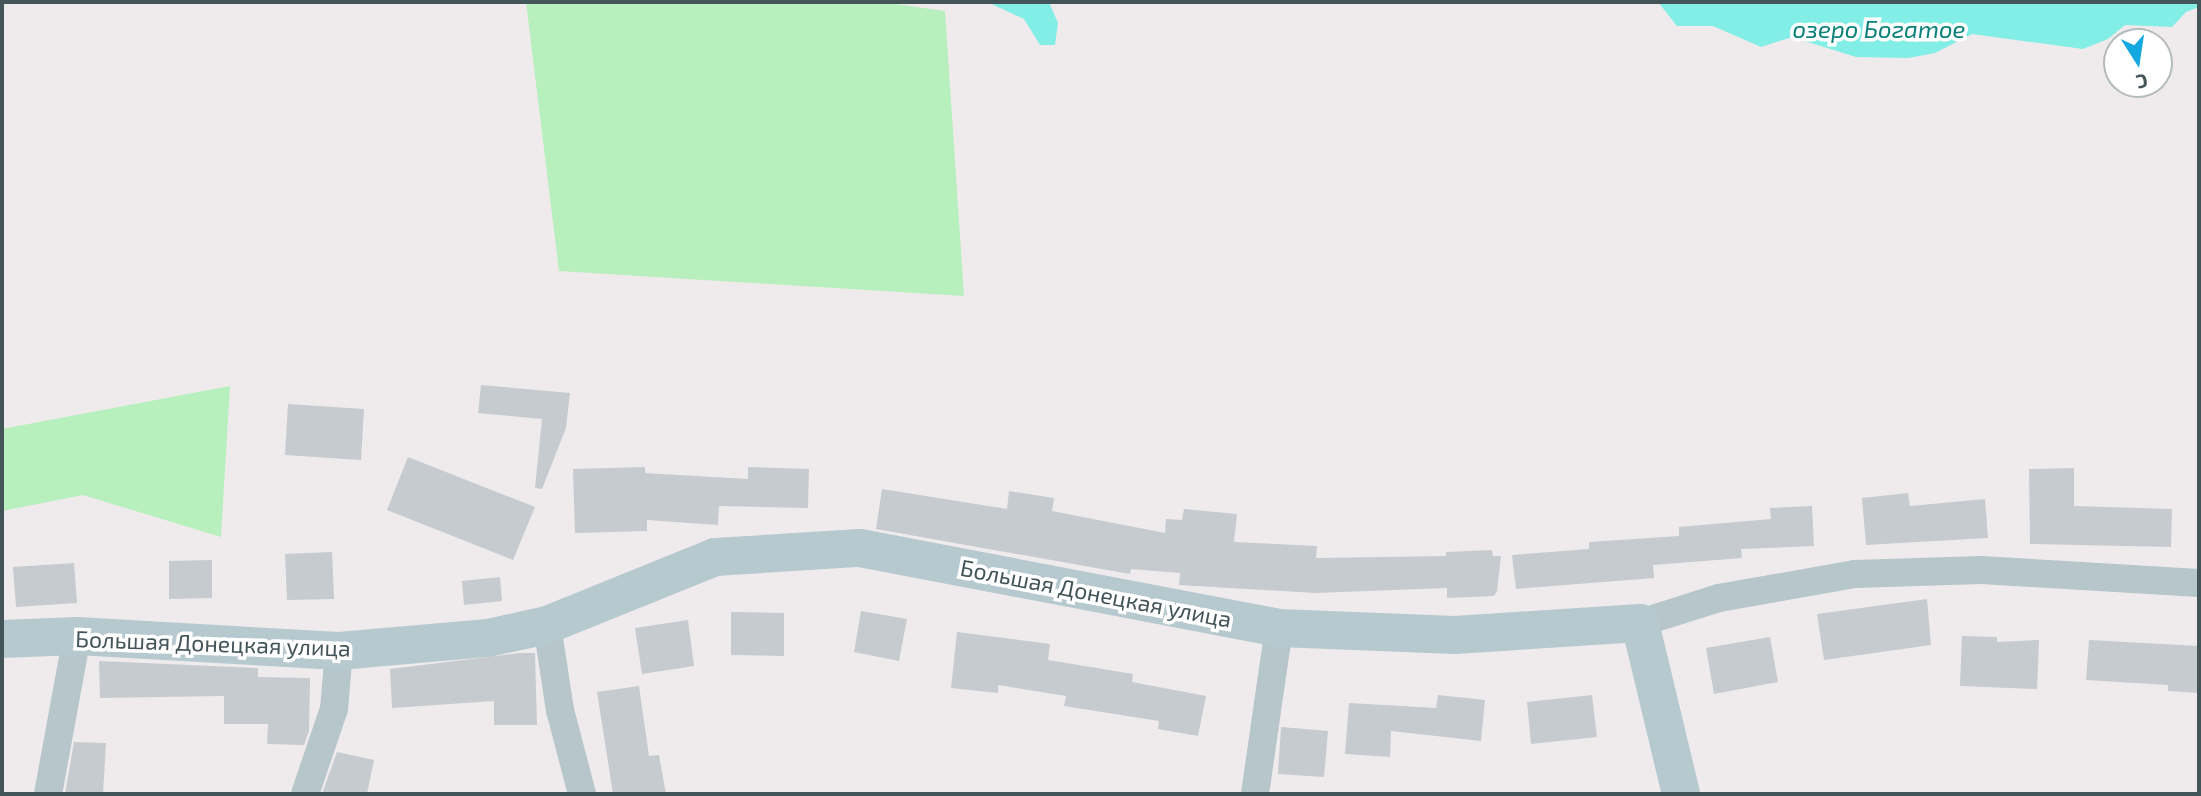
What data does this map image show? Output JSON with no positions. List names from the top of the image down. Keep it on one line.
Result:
{"streets":{"street":["Большая Донецкая улица"]},"water":["озеро Богатое"],"north":"bottom"}
